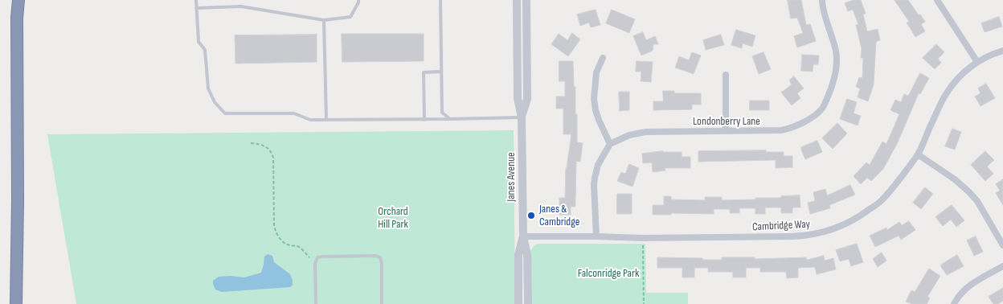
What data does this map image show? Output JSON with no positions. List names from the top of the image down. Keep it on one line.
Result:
{"streets":{"street":["Londonberry Lane","Janes Avenue","Cambridge Way"]},"crossings":[["Janes Avenue","Cambridge Way"]],"parks":["Orchard Hill Park","Falconridge Park"],"places":["Janes & Cambridge"]}
